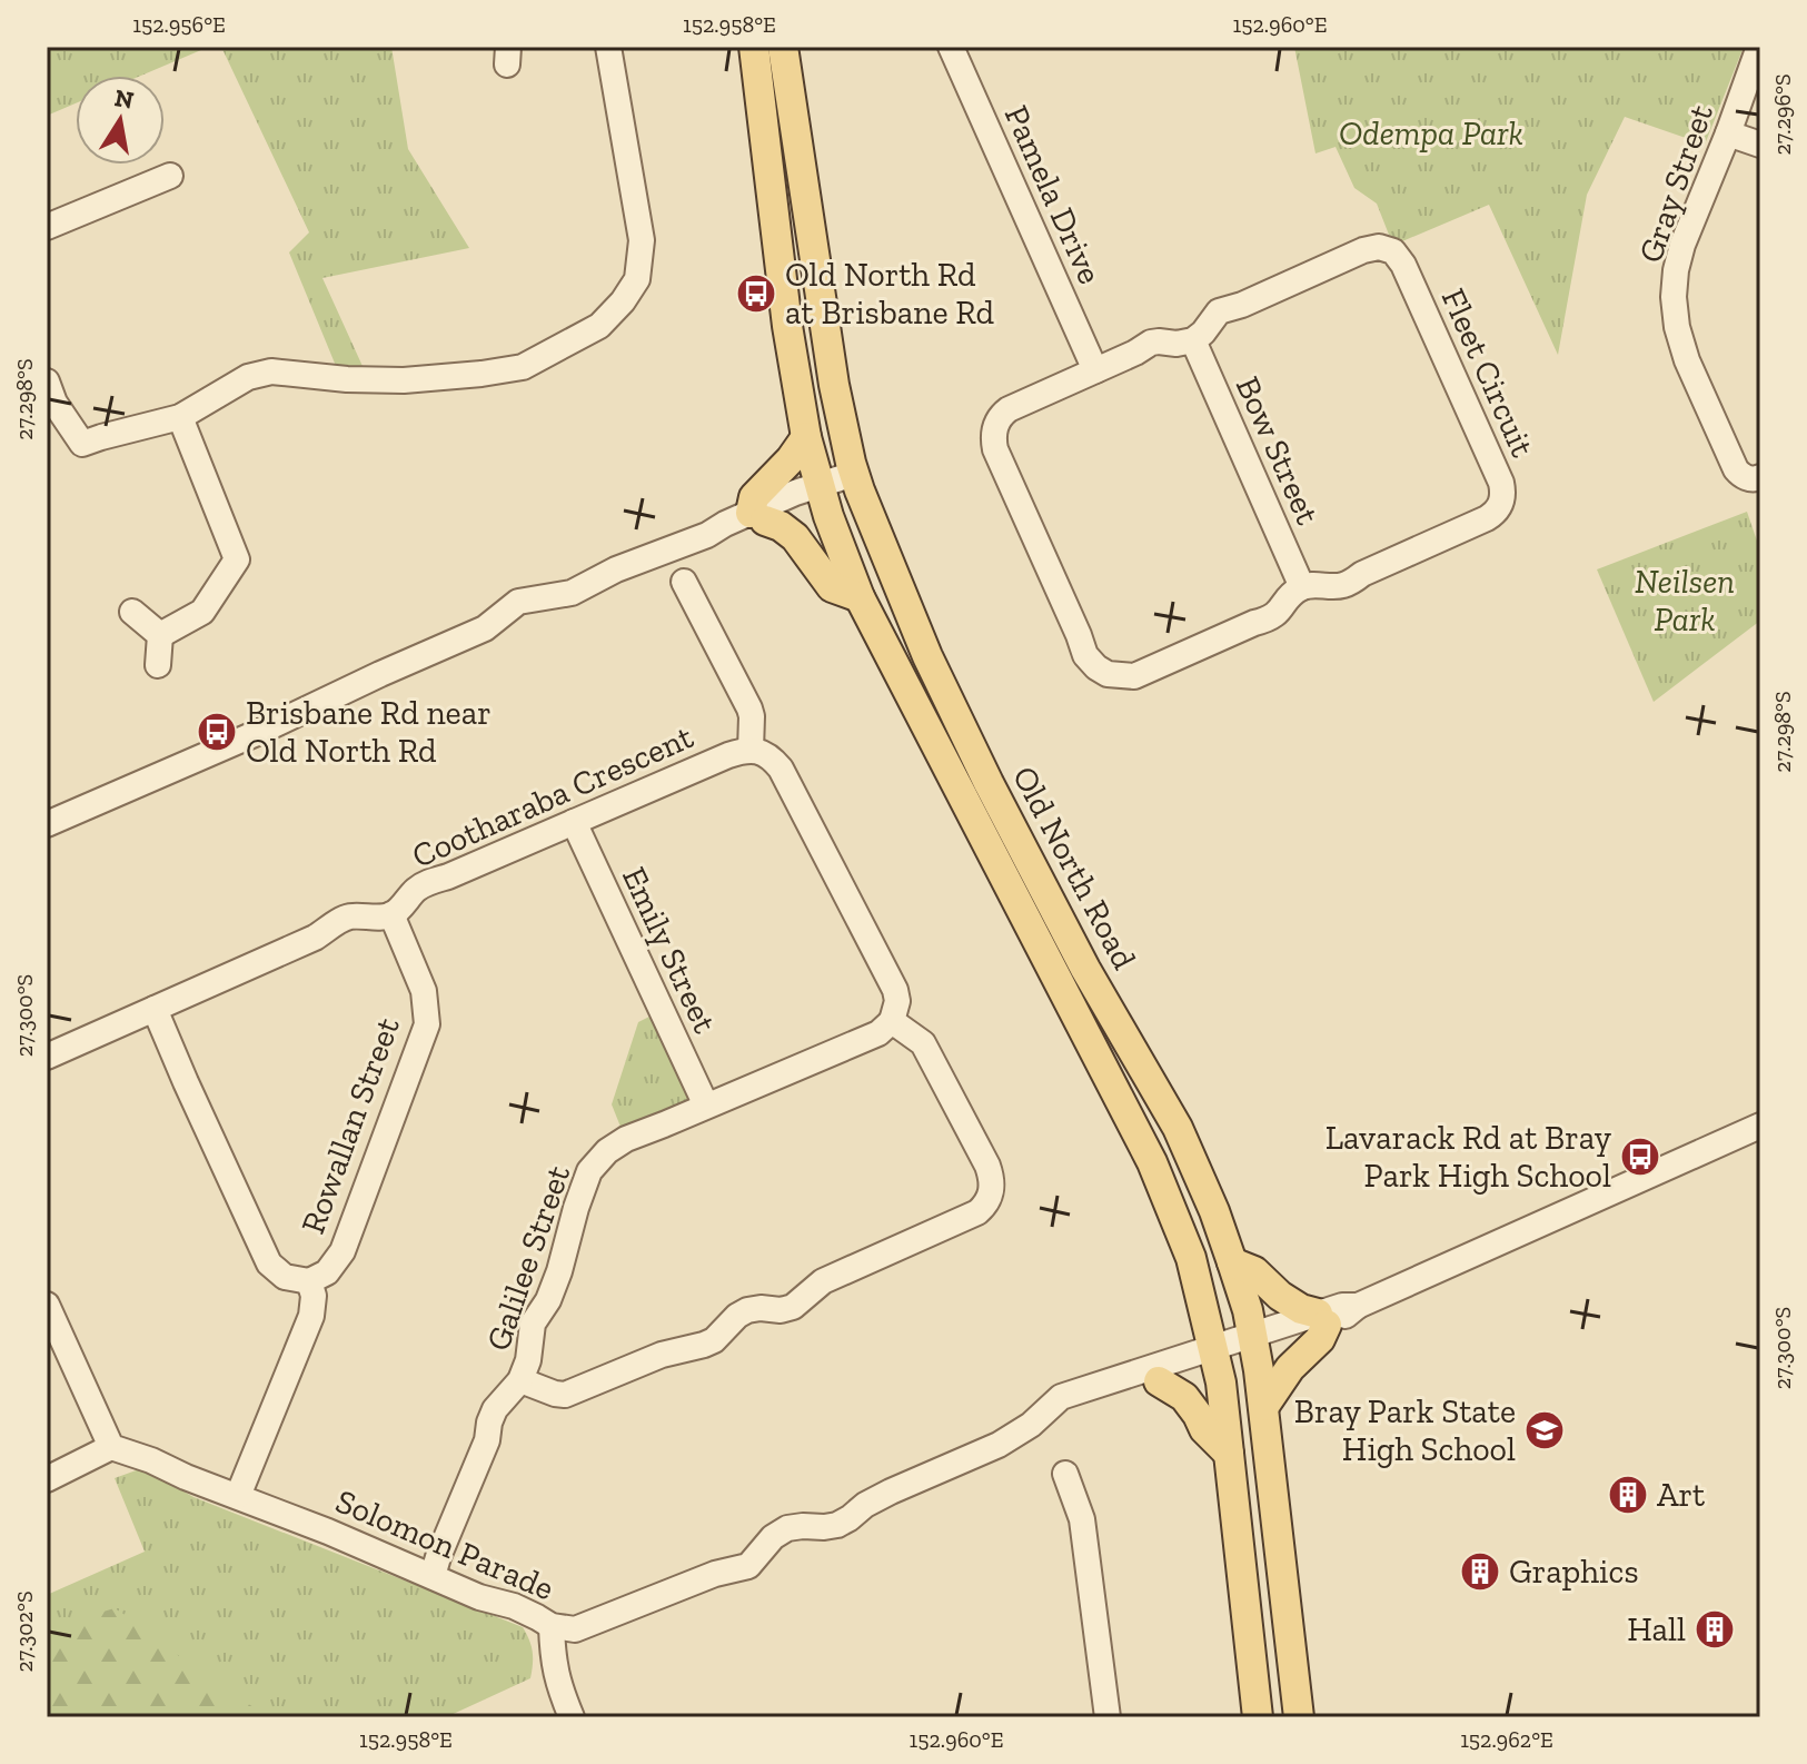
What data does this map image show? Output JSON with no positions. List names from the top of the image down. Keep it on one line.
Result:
{"streets":{"main road":["Old North Road"],"street":["Gray Street","Pamela Drive","Fleet Circuit","Bow Street","Cootharaba Crescent","Emily Street","Rowallan Street","Galilee Street","Solomon Parade"]},"crossings":[["Fleet Circuit","Bow Street"],["Cootharaba Crescent","Emily Street"],["Cootharaba Crescent","Rowallan Street"],["Old North Road","Solomon Parade"],["Emily Street","Galilee Street"],["Rowallan Street","Solomon Parade"],["Galilee Street","Solomon Parade"]],"parks":["Odempa Park","Neilsen Park"],"places":{"bus stop":["Old North Rd at Brisbane Rd","Brisbane Rd near Old North Rd","Lavarack Rd at Bray Park High School"],"school or university":["Bray Park State High School"],"building":["Art","Graphics","Hall"]},"north":"top","coordinates":["152.956°E","152.958°E","152.960°E","27.296°S","27.298°S","27.300°S","27.302°S","152.962°E"]}
